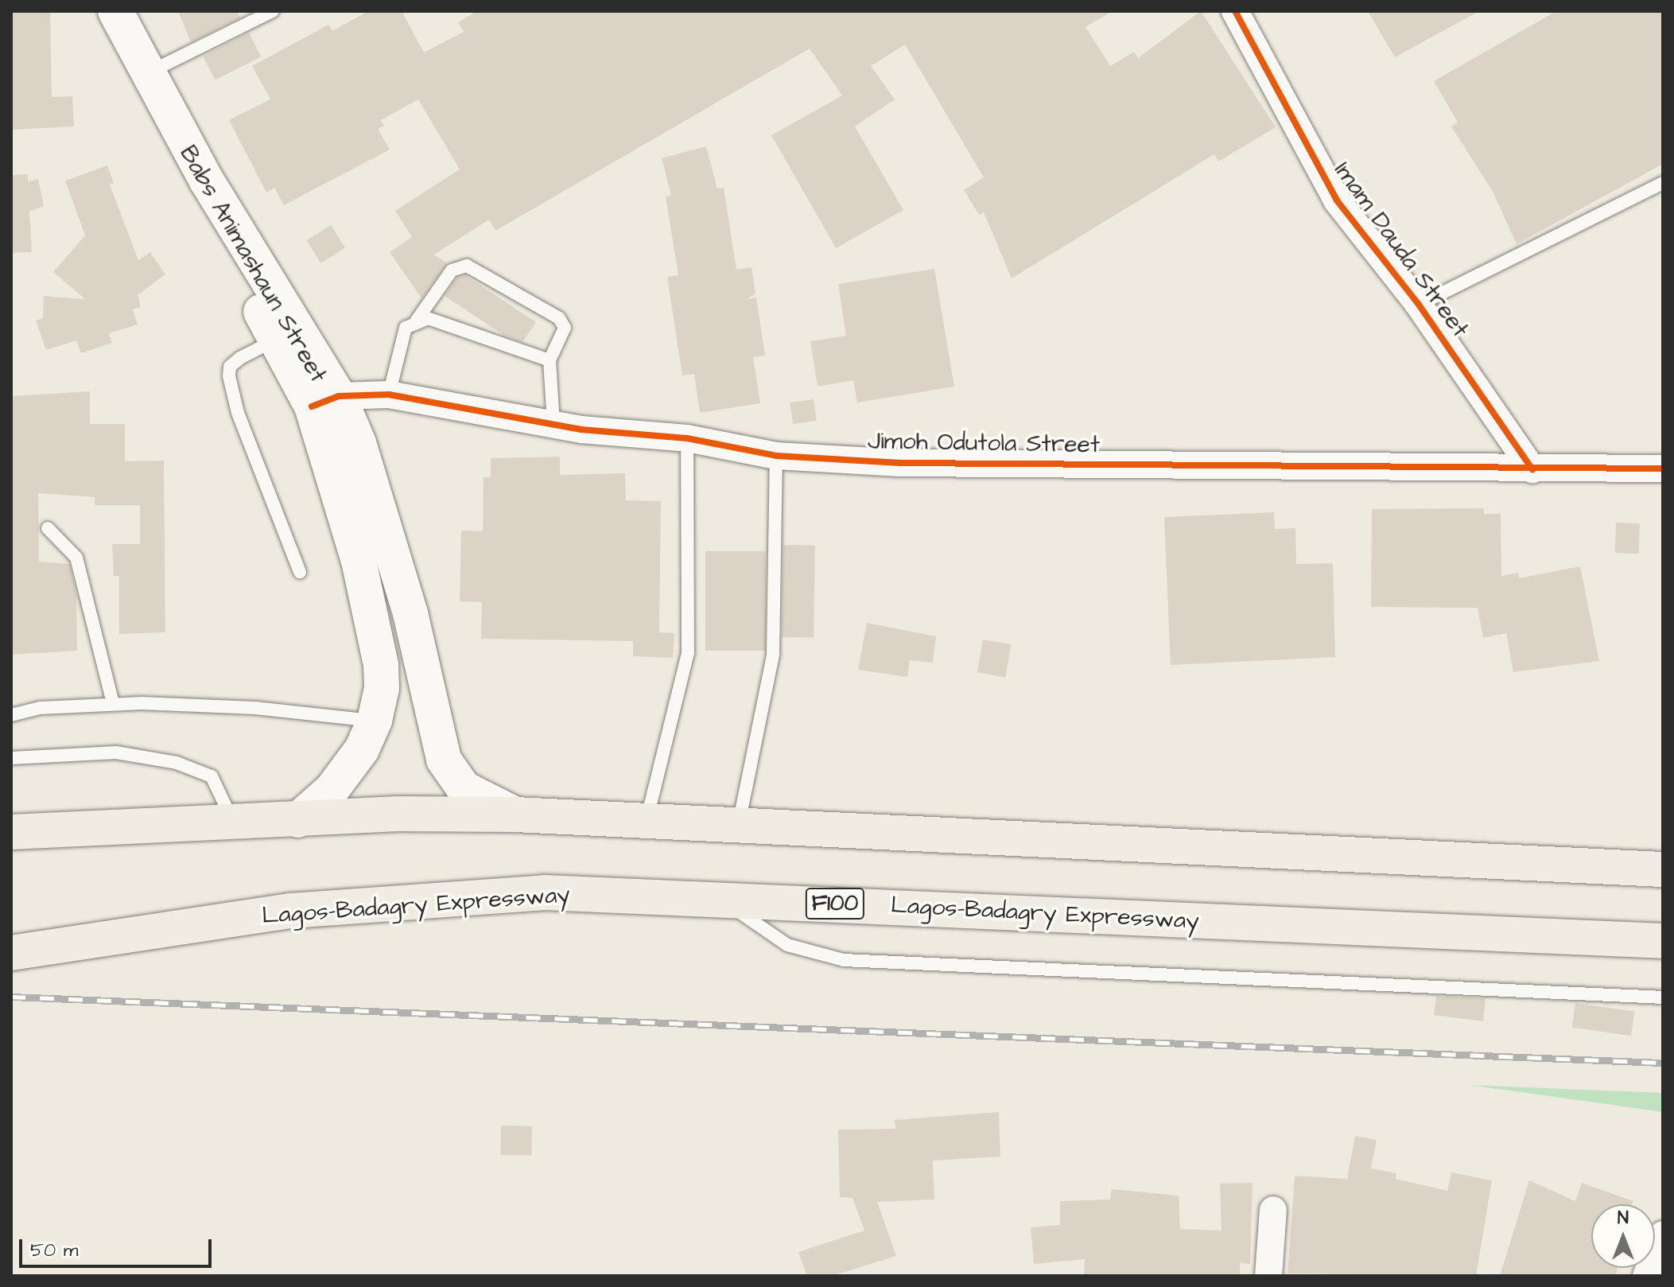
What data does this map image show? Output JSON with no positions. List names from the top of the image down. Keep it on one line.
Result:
{"streets":{"highway":["F100","Lagos-Badagry Expressway"],"main road":["Babs Animashaun Street"],"street":["Imam Dauda Street","Jimoh Odutola Street"]},"crossings":[["Imam Dauda Street","Jimoh Odutola Street"],["Babs Animashaun Street","Jimoh Odutola Street"]],"scale_bar":"50 m","north":"top"}
